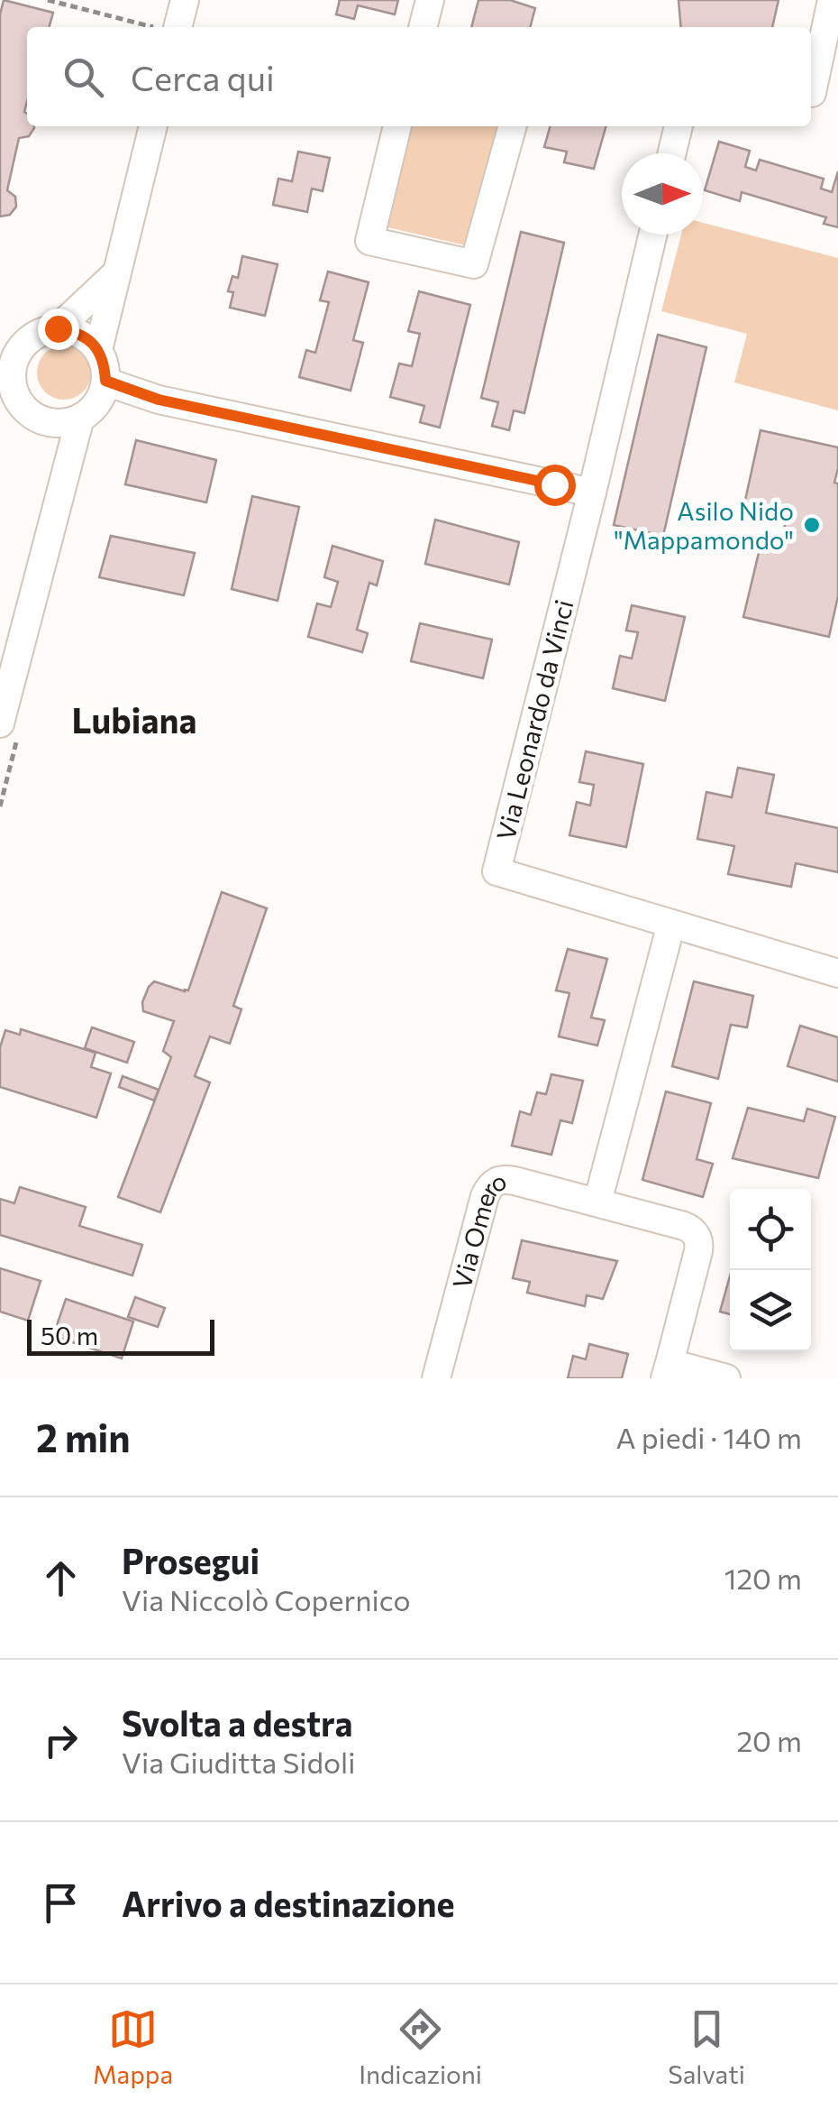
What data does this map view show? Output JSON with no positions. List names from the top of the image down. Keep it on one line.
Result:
{"streets":{"street":["Via Leonardo da Vinci","Via Omero"]},"districts":["Lubiana"],"places":["Asilo Nido \"Mappamondo\""],"scale_bar":"50 m","north":"right","page":{"search":"Cerca qui","scale":"50 m","heading":["2 min","A piedi · 140 m"],"list":[["Prosegui","Via Niccolò Copernico","120 m"],["Svolta a destra","Via Giuditta Sidoli","20 m"],"Arrivo a destinazione"],"nav":["Mappa","Indicazioni","Salvati"]}}
